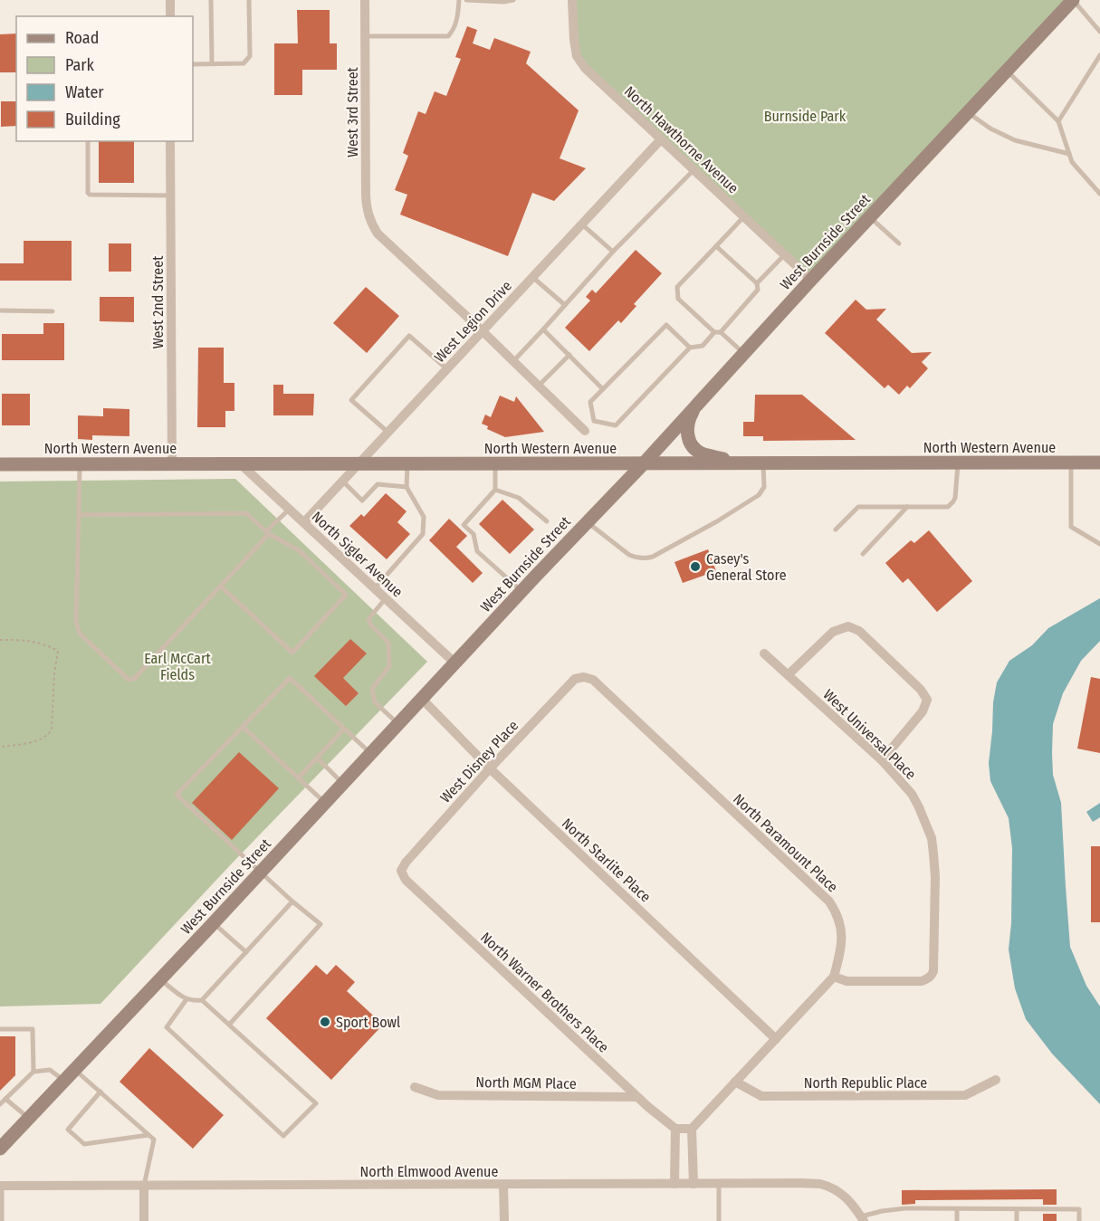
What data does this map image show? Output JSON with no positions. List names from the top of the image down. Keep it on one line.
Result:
{"streets":{"main road":["West Burnside Street","North Western Avenue"],"street":["West 3rd Street","North Hawthorne Avenue","West 2nd Street","West Legion Drive","North Sigler Avenue","West Universal Place","West Disney Place","North Paramount Place","North Starlite Place","North Warner Brothers Place","North MGM Place","North Republic Place","North Elmwood Avenue"]},"crossings":[["West 3rd Street","West Legion Drive"],["North Hawthorne Avenue","West Burnside Street"],["North Hawthorne Avenue","West Legion Drive"],["West Burnside Street","North Western Avenue"],["West Burnside Street","North Sigler Avenue"],["West Burnside Street","North Starlite Place"],["West 2nd Street","North Western Avenue"],["West Legion Drive","North Western Avenue"],["West Legion Drive","North Sigler Avenue"],["North Western Avenue","North Sigler Avenue"],["West Universal Place","North Paramount Place"],["West Disney Place","North Paramount Place"],["West Disney Place","North Starlite Place"],["West Disney Place","North Warner Brothers Place"],["North Paramount Place","North Starlite Place"],["North Paramount Place","North Republic Place"],["North Warner Brothers Place","North MGM Place"]],"parks":["Burnside Park","Earl McCart Fields"],"places":["Casey's General Store","Sport Bowl"],"legend":["Road","Park","Water","Building"]}
